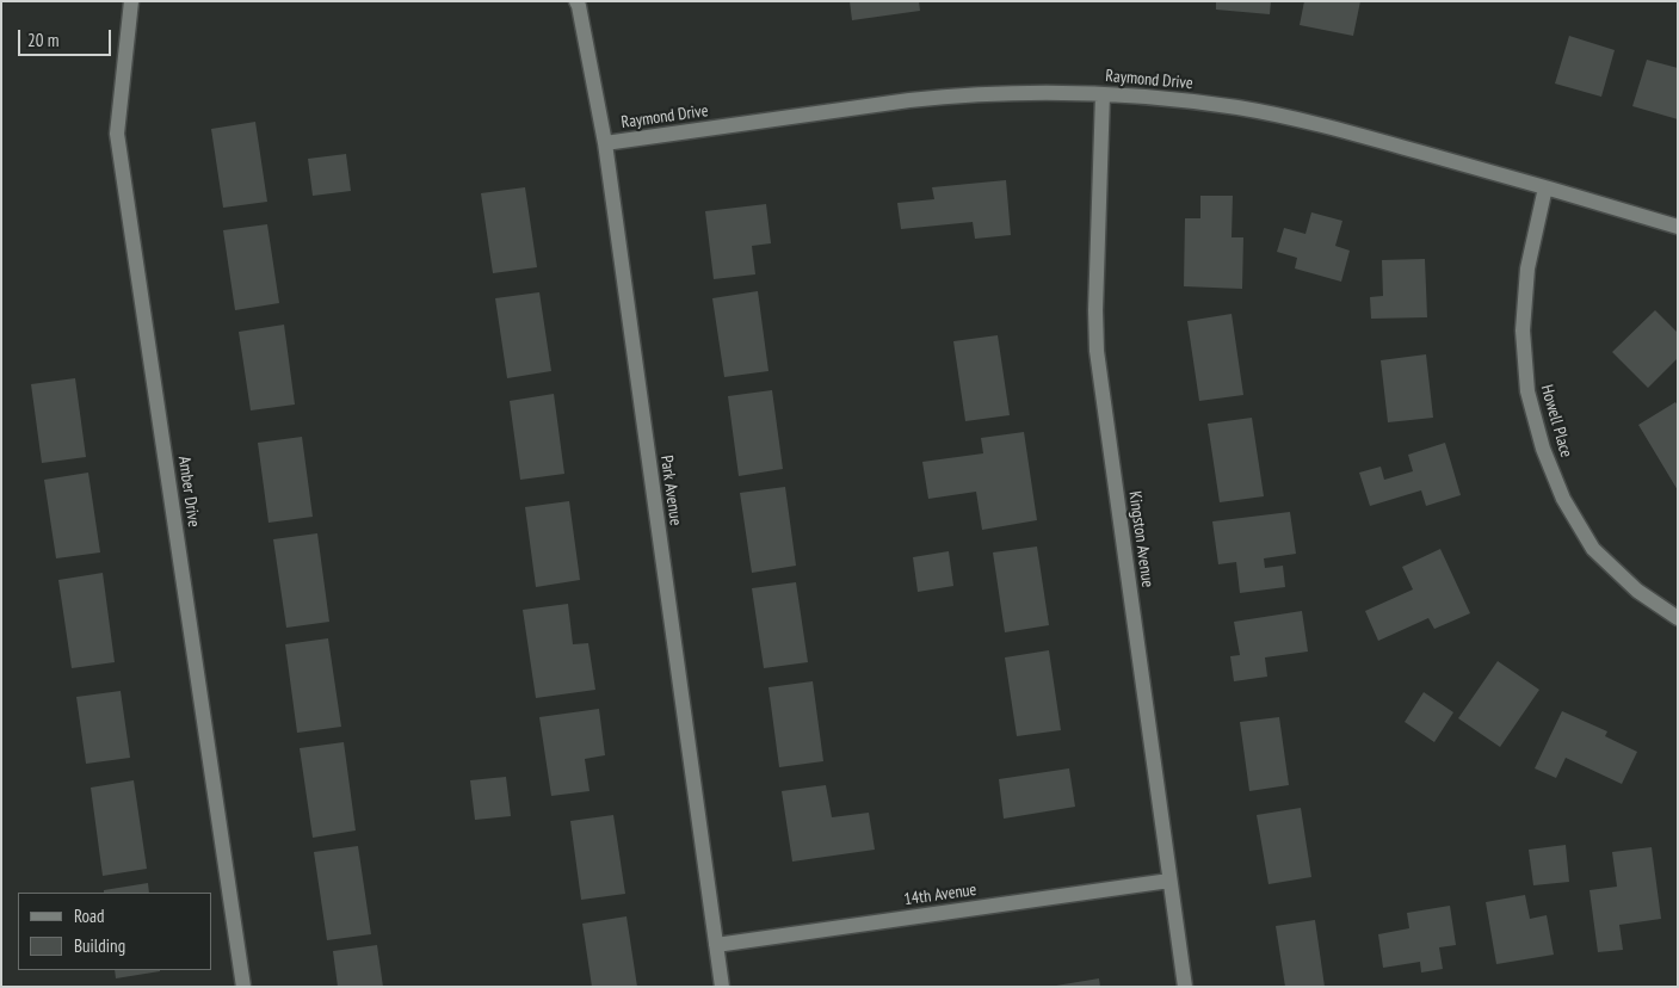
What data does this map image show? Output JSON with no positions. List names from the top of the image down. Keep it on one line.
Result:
{"streets":{"street":["Raymond Drive","Howell Place","Park Avenue","Amber Drive","Kingston Avenue","14th Avenue"]},"crossings":[["Raymond Drive","Howell Place"],["Raymond Drive","Park Avenue"],["Raymond Drive","Kingston Avenue"],["Park Avenue","14th Avenue"],["Kingston Avenue","14th Avenue"]],"legend":["Road","Building"],"scale_bar":"20 m"}
